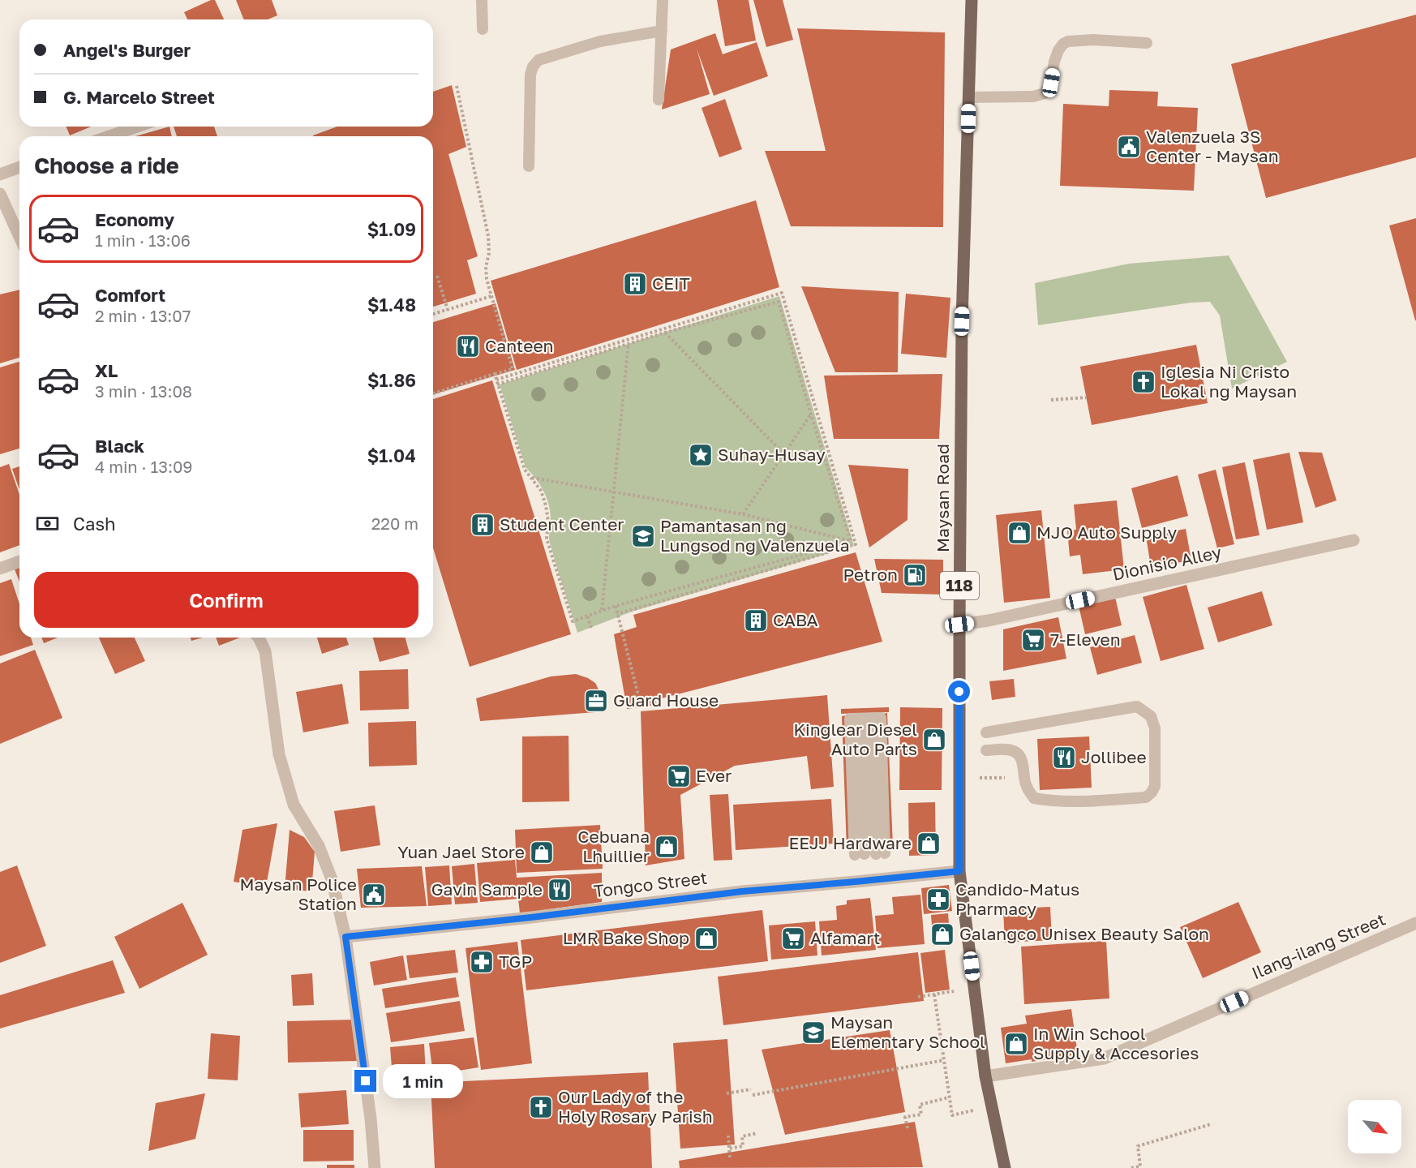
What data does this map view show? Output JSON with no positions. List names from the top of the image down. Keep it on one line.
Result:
{"streets":{"main road":["Maysan Road","118"],"street":["Dionisio Alley","Tongco Street","Ilang-ilang Street"]},"crossings":[["Maysan Road","Dionisio Alley"],["Maysan Road","Tongco Street"],["Maysan Road","Ilang-ilang Street"]],"places":{"public building":["Valenzuela 3S Center - Maysan","Maysan Police Station"],"building":["CEIT","Student Center","CABA"],"restaurant":["Canteen","Jollibee","Gavin Sample"],"church":["Iglesia Ni Cristo Lokal ng Maysan","Our Lady of the Holy Rosary Parish"],"place":["Suhay-Husay"],"shop":["MJO Auto Supply","Kinglear Diesel Auto Parts","EEJJ Hardware","Cebuana Lhuillier","Yuan Jael Store","Galangco Unisex Beauty Salon","LMR Bake Shop","In Win School Supply & Accesories"],"school or university":["Pamantasan ng Lungsod ng Valenzuela","Maysan Elementary School"],"fuel station":["Petron"],"supermarket":["7-Eleven","Ever","Alfamart"],"office":["Guard House"],"pharmacy":["Candido-Matus Pharmacy","TGP"]},"north":"bottom right","page":{"banner":["Angel's Burger","G. Marcelo Street"],"heading":"Choose a ride","list":[{"name":"Economy","note":"1 min · 13:06","value":"$1.09"},{"name":"Comfort","note":"2 min · 13:07","value":"$1.48"},{"name":"XL","note":"3 min · 13:08","value":"$1.86"},{"name":"Black","note":"4 min · 13:09","value":"$1.04"}],"pay":["Cash","220 m"],"buttons":"Confirm","bubble":"1 min"}}
